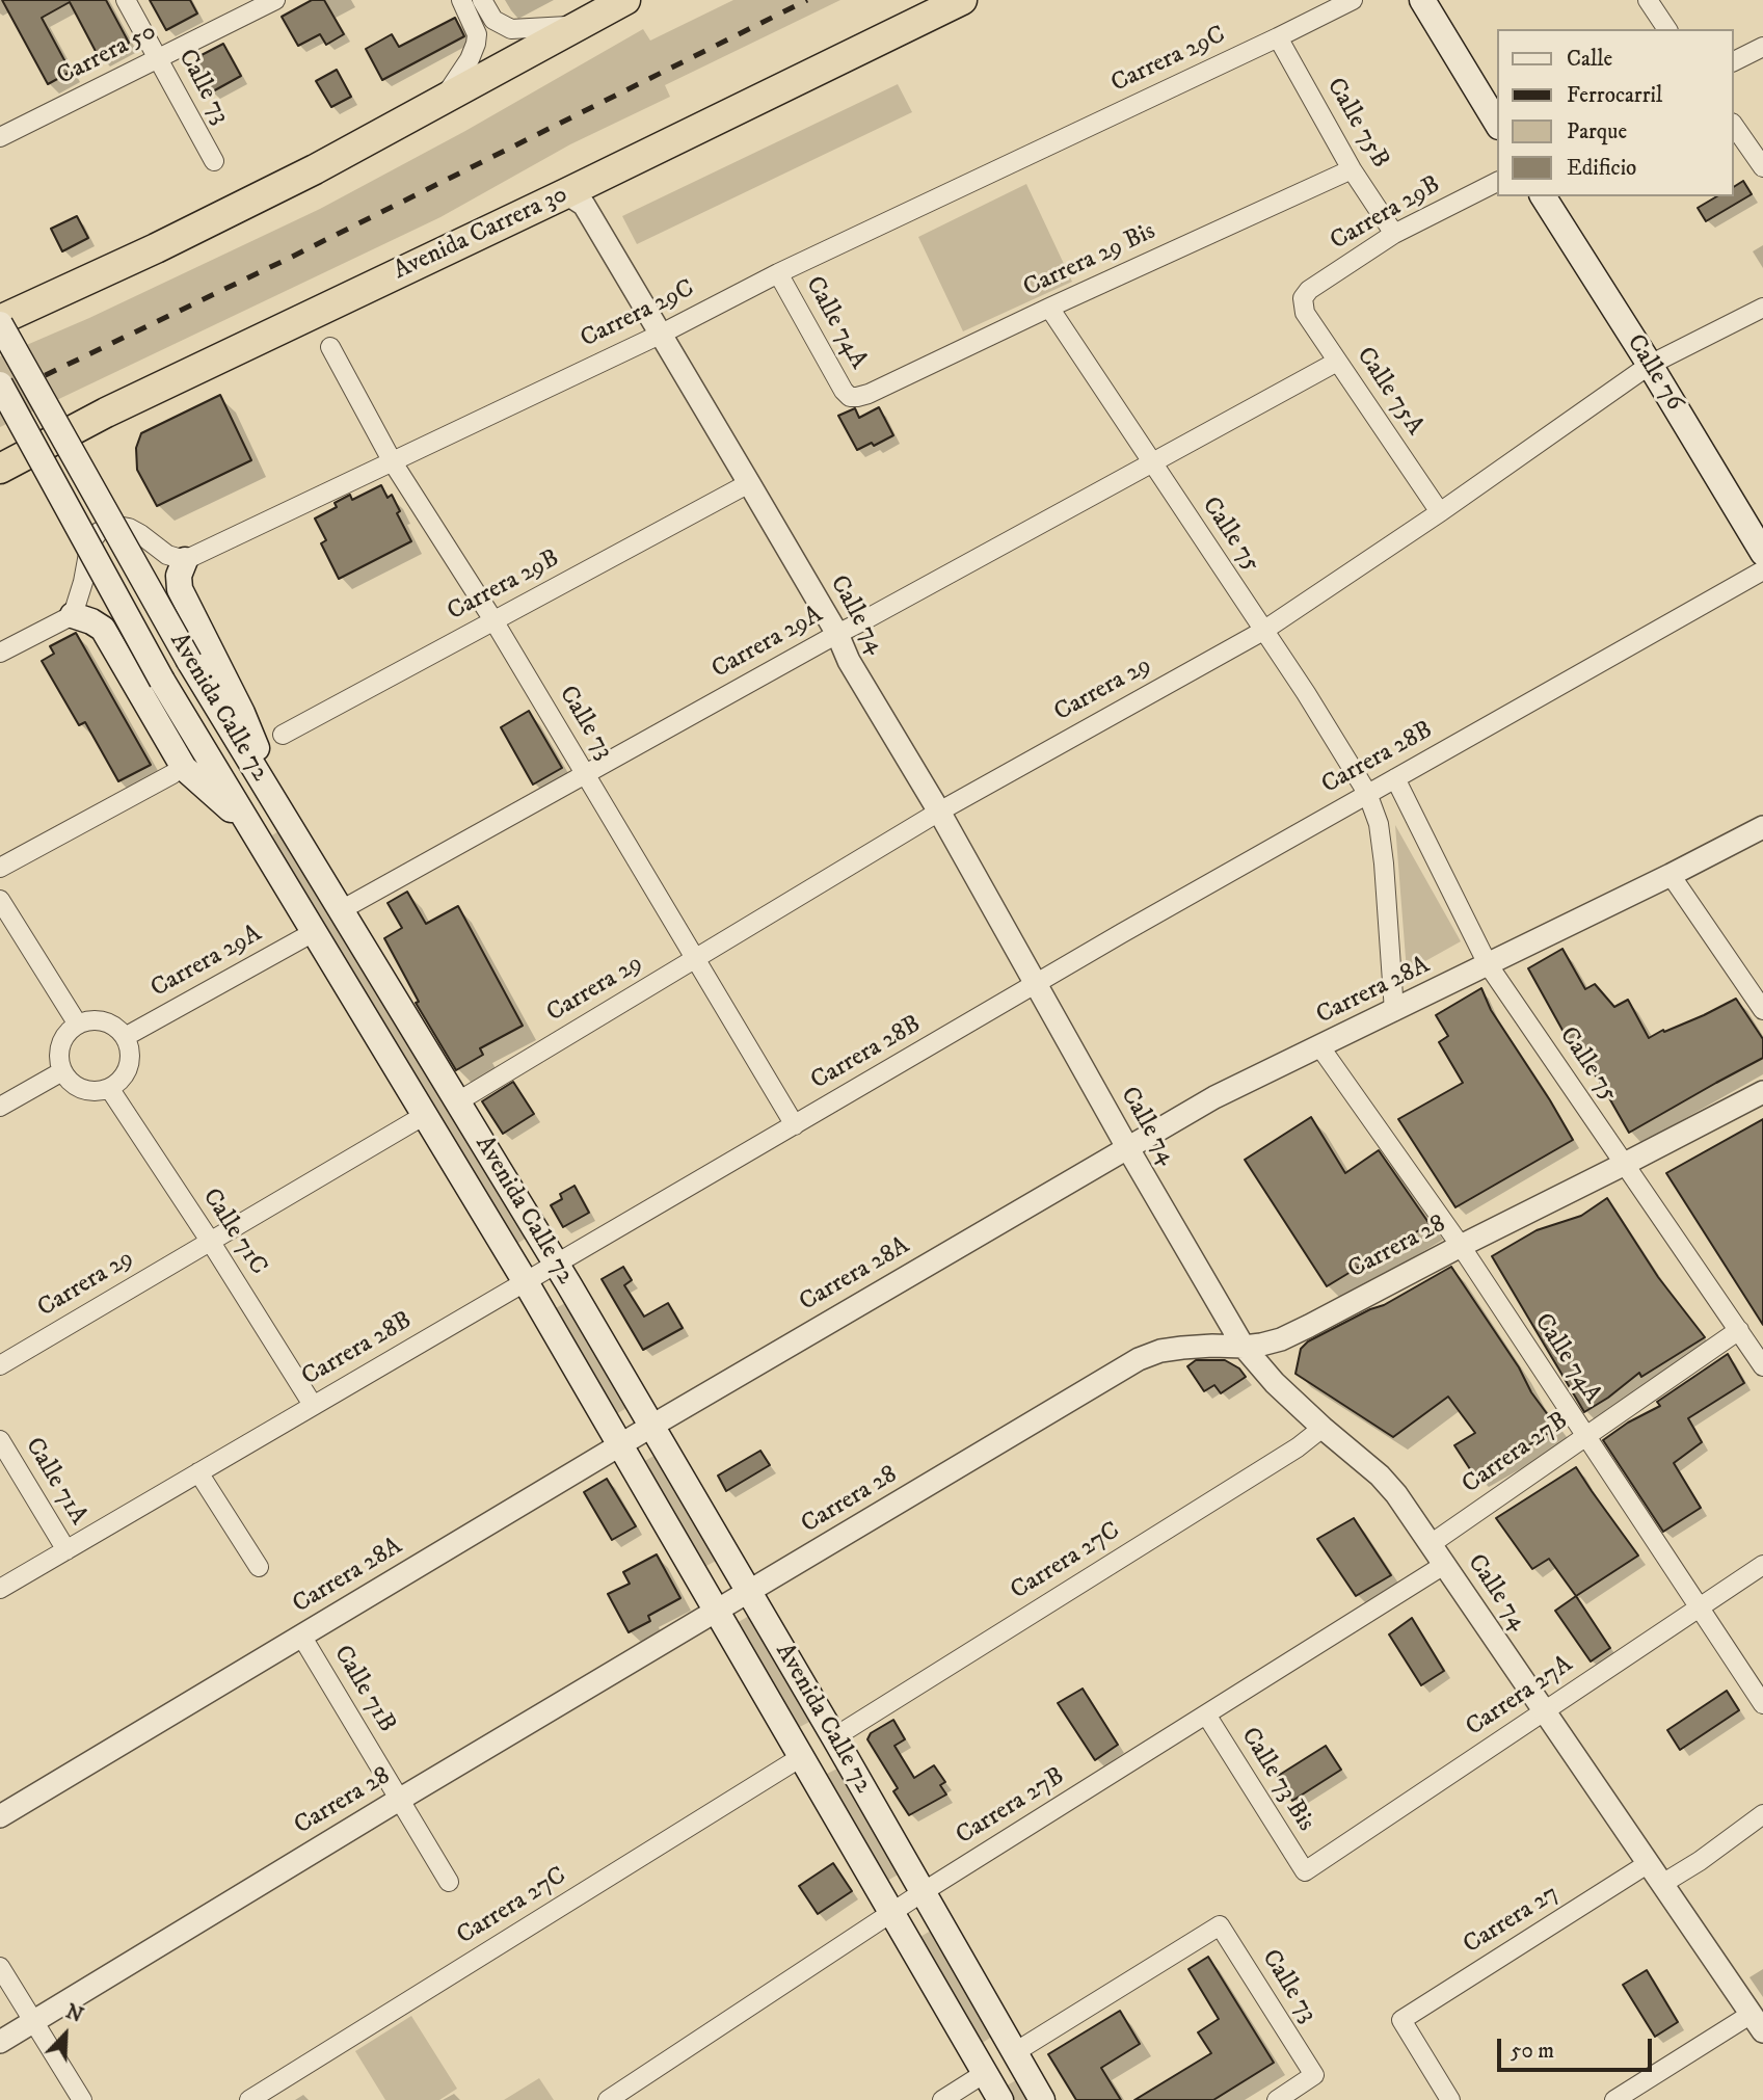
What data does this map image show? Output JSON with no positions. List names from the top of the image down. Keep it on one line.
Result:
{"streets":{"highway":["Avenida Carrera 30"],"main road":["Calle 76","Avenida Calle 72"],"street":["Carrera 50","Carrera 29C","Calle 73","Calle 75B","Carrera 29B","Carrera 29 Bis","Calle 74A","Calle 75A","Calle 75","Calle 74","Carrera 29A","Carrera 29","Carrera 28B","Carrera 28A","Calle 71C","Carrera 28","Carrera 27B","Calle 71A","Carrera 27C","Calle 71B","Carrera 27A","Calle 73 Bis","Carrera 27"]},"crossings":[["Carrera 50","Calle 73"],["Carrera 29C","Calle 73"],["Carrera 29C","Calle 75B"],["Carrera 29C","Calle 74A"],["Carrera 29C","Calle 74"],["Calle 73","Carrera 29B"],["Calle 73","Carrera 29A"],["Calle 73","Carrera 29"],["Calle 73","Avenida Calle 72"],["Calle 73","Carrera 28B"],["Calle 75B","Carrera 29B"],["Calle 75B","Carrera 29 Bis"],["Carrera 29B","Calle 75A"],["Carrera 29B","Calle 74"],["Avenida Carrera 30","Calle 74"],["Carrera 29 Bis","Calle 74A"],["Carrera 29 Bis","Calle 75"],["Calle 74A","Carrera 28A"],["Calle 74A","Carrera 28"],["Calle 74A","Carrera 27B"],["Calle 74A","Carrera 27A"],["Calle 76","Carrera 29"],["Calle 75A","Carrera 29A"],["Calle 75A","Carrera 29"],["Calle 75","Carrera 29A"],["Calle 75","Carrera 29"],["Calle 75","Carrera 28B"],["Calle 75","Carrera 28A"],["Calle 75","Carrera 28"],["Calle 75","Carrera 27B"],["Calle 74","Carrera 29A"],["Calle 74","Carrera 29"],["Calle 74","Carrera 28B"],["Calle 74","Carrera 28A"],["Calle 74","Carrera 28"],["Calle 74","Carrera 27B"],["Calle 74","Carrera 27C"],["Calle 74","Carrera 27A"],["Calle 74","Carrera 27"],["Carrera 29A","Avenida Calle 72"],["Carrera 29A","Calle 71C"],["Carrera 29","Avenida Calle 72"],["Carrera 29","Calle 71C"],["Avenida Calle 72","Carrera 28B"],["Avenida Calle 72","Carrera 28A"],["Avenida Calle 72","Carrera 28"],["Avenida Calle 72","Carrera 27B"],["Avenida Calle 72","Carrera 27C"],["Carrera 28B","Calle 71C"],["Carrera 28B","Calle 71A"],["Carrera 28A","Calle 71B"],["Carrera 28","Calle 71B"],["Carrera 27B","Calle 73 Bis"],["Carrera 27A","Calle 73 Bis"]],"legend":["Calle","Ferrocarril","Parque","Edificio"],"scale_bar":"50 m","north":"top right"}
